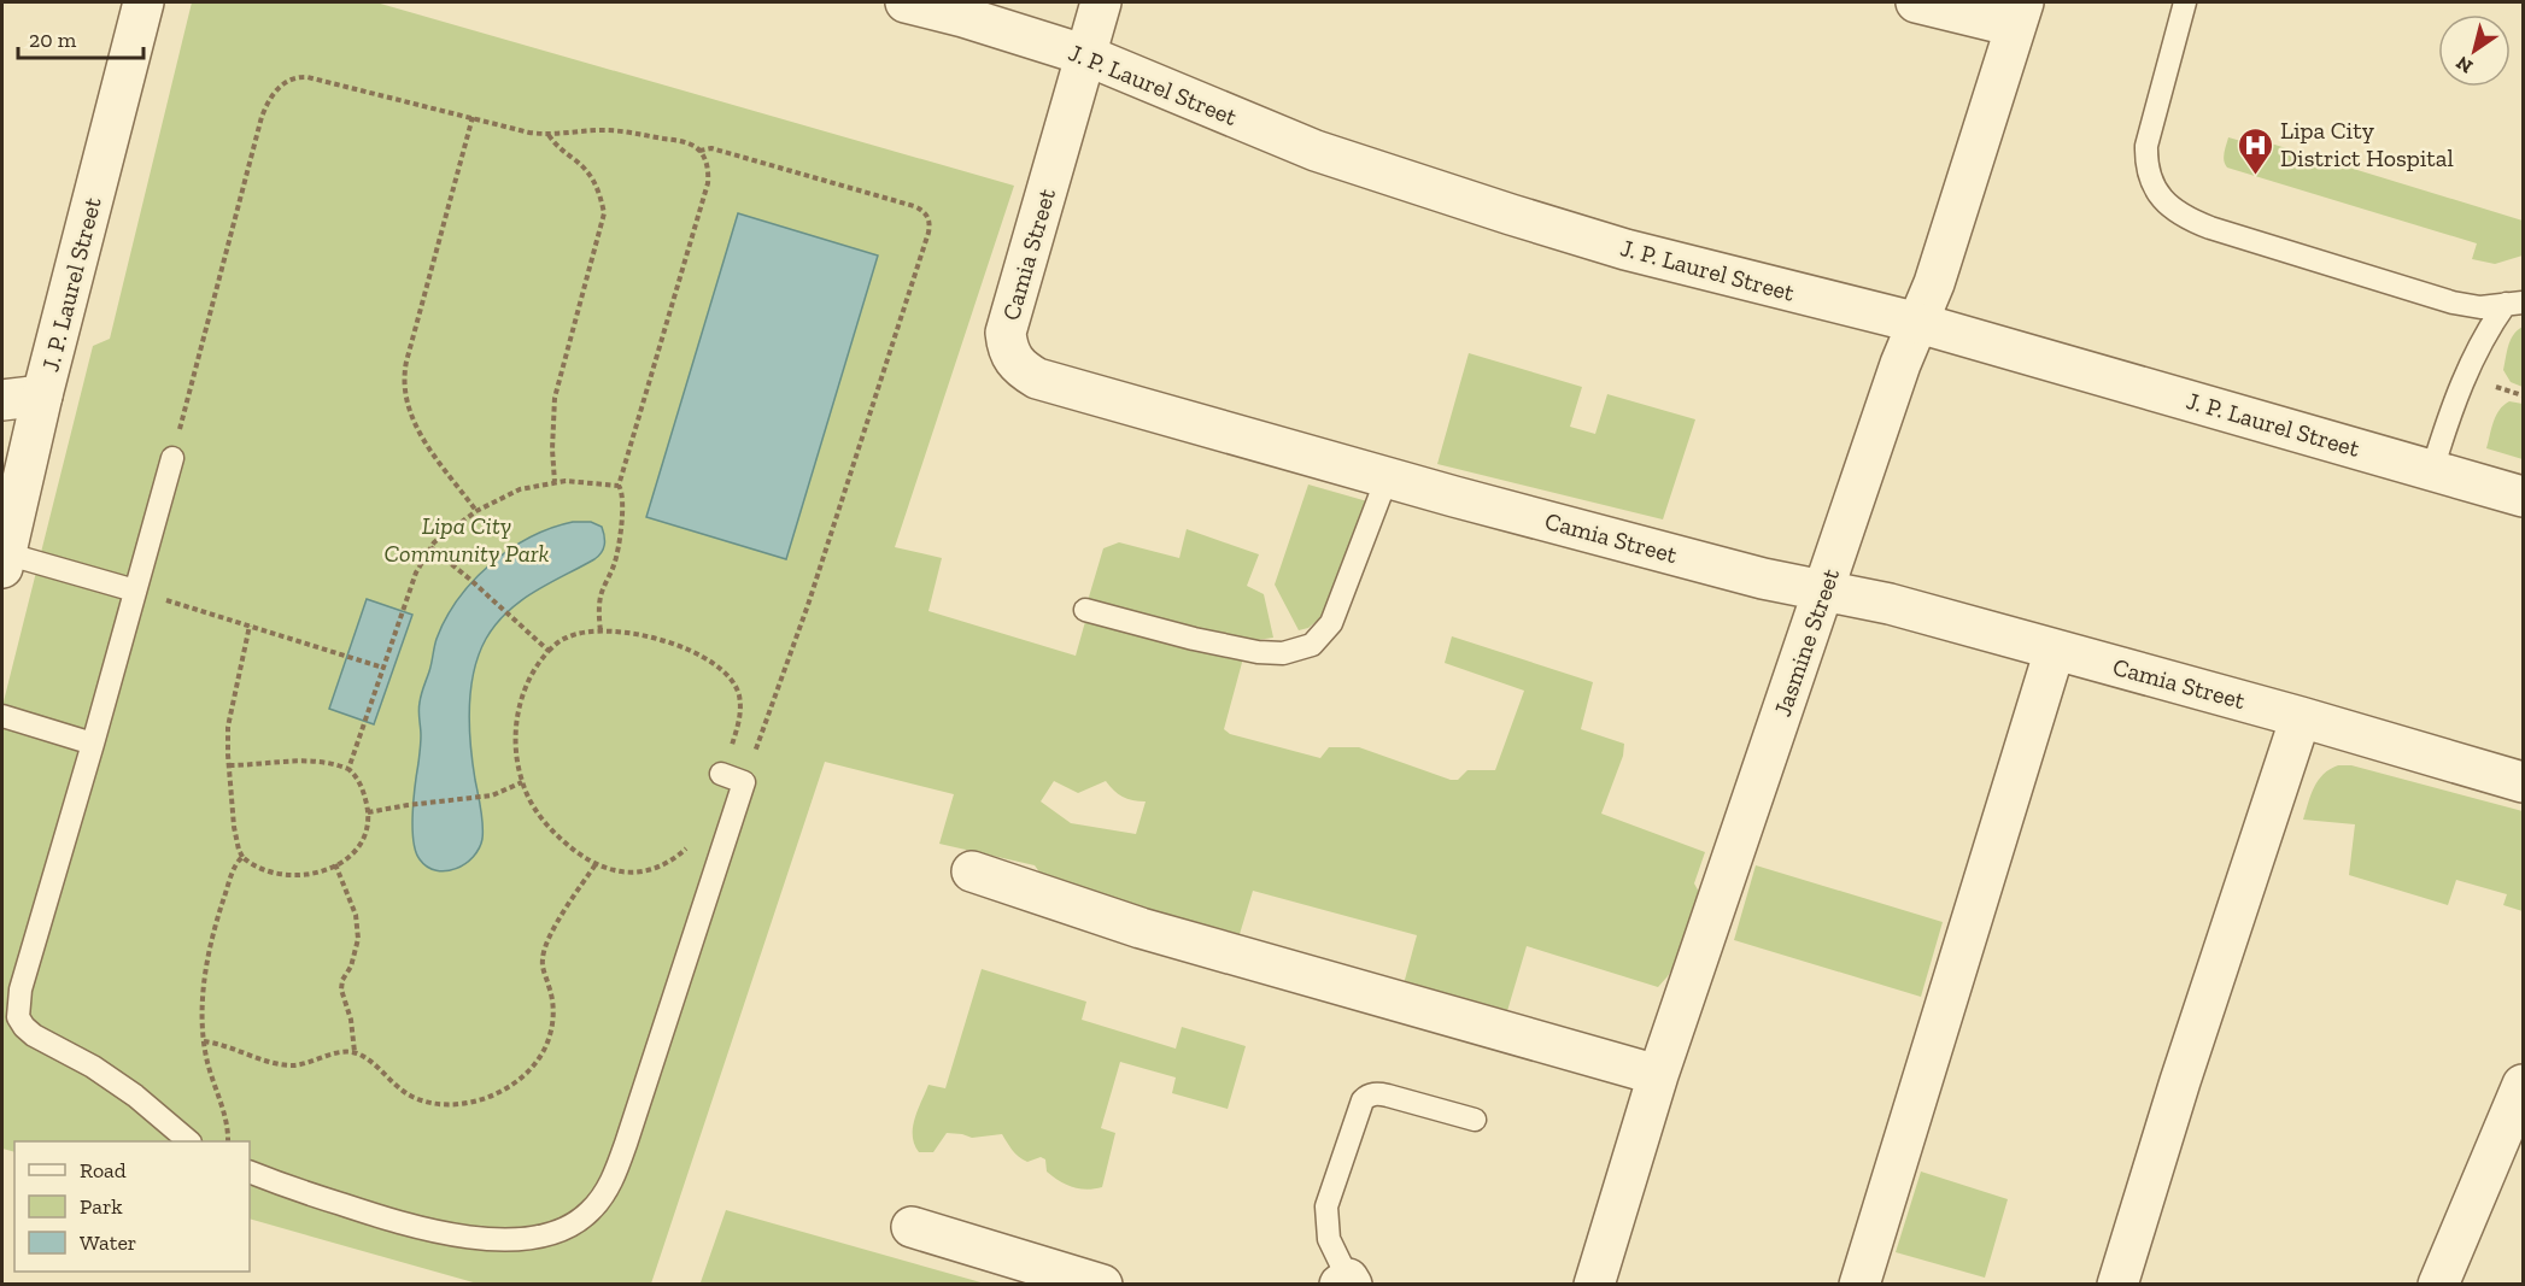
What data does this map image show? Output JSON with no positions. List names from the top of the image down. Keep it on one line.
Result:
{"streets":{"street":["J. P. Laurel Street","Camia Street","Jasmine Street"]},"crossings":[["J. P. Laurel Street","Camia Street"],["J. P. Laurel Street","Jasmine Street"],["Camia Street","Jasmine Street"]],"parks":["Lipa City Community Park"],"places":{"hospital":["Lipa City District Hospital"]},"legend":["Road","Park","Water"],"scale_bar":"20 m","north":"bottom left"}
